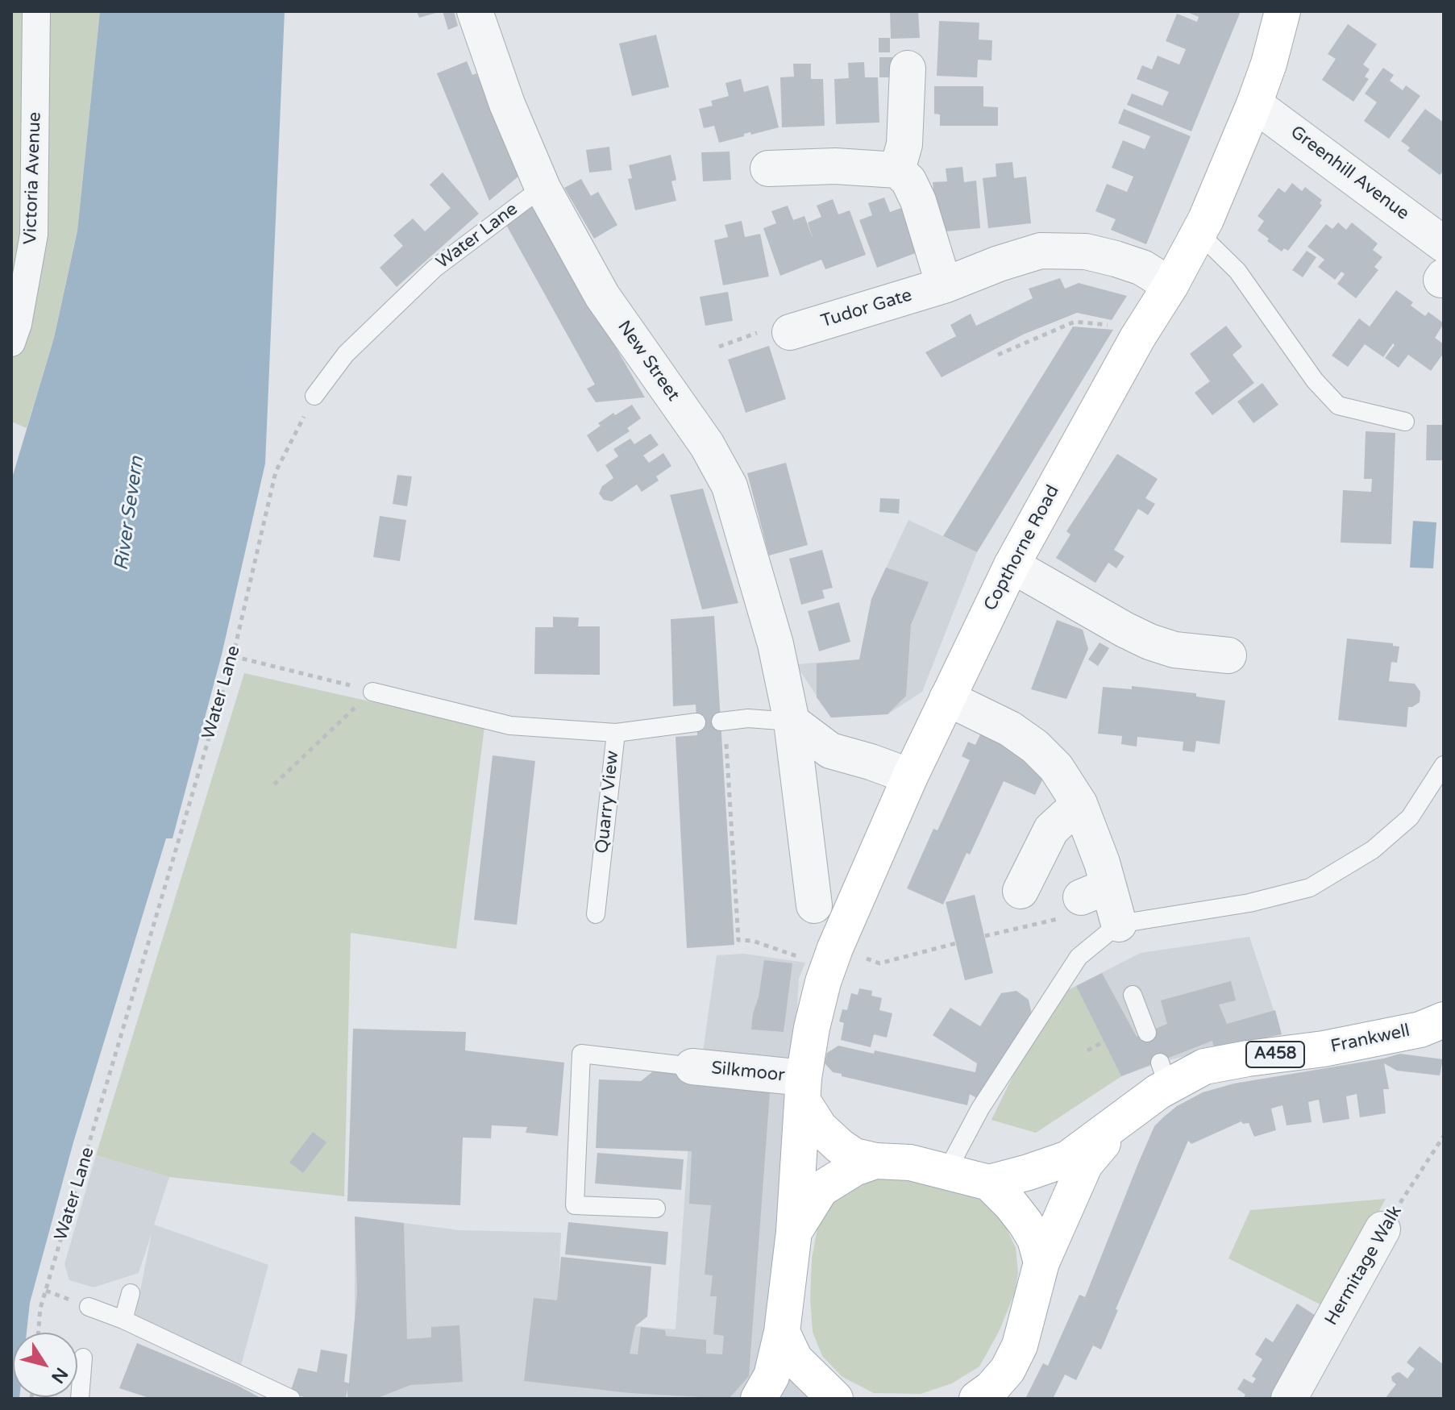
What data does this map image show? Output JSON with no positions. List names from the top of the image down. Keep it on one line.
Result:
{"streets":{"main road":["Copthorne Road","Frankwell","A458"],"street":["Greenhill Avenue","Victoria Avenue","Tudor Gate","New Street","Silkmoor","Hermitage Walk"],"lane":["Water Lane","Quarry View"]},"crossings":[["Greenhill Avenue","Copthorne Road"],["Water Lane","New Street"],["Tudor Gate","Copthorne Road"],["Copthorne Road","Silkmoor"]],"water":["River Severn"],"north":"bottom right"}
